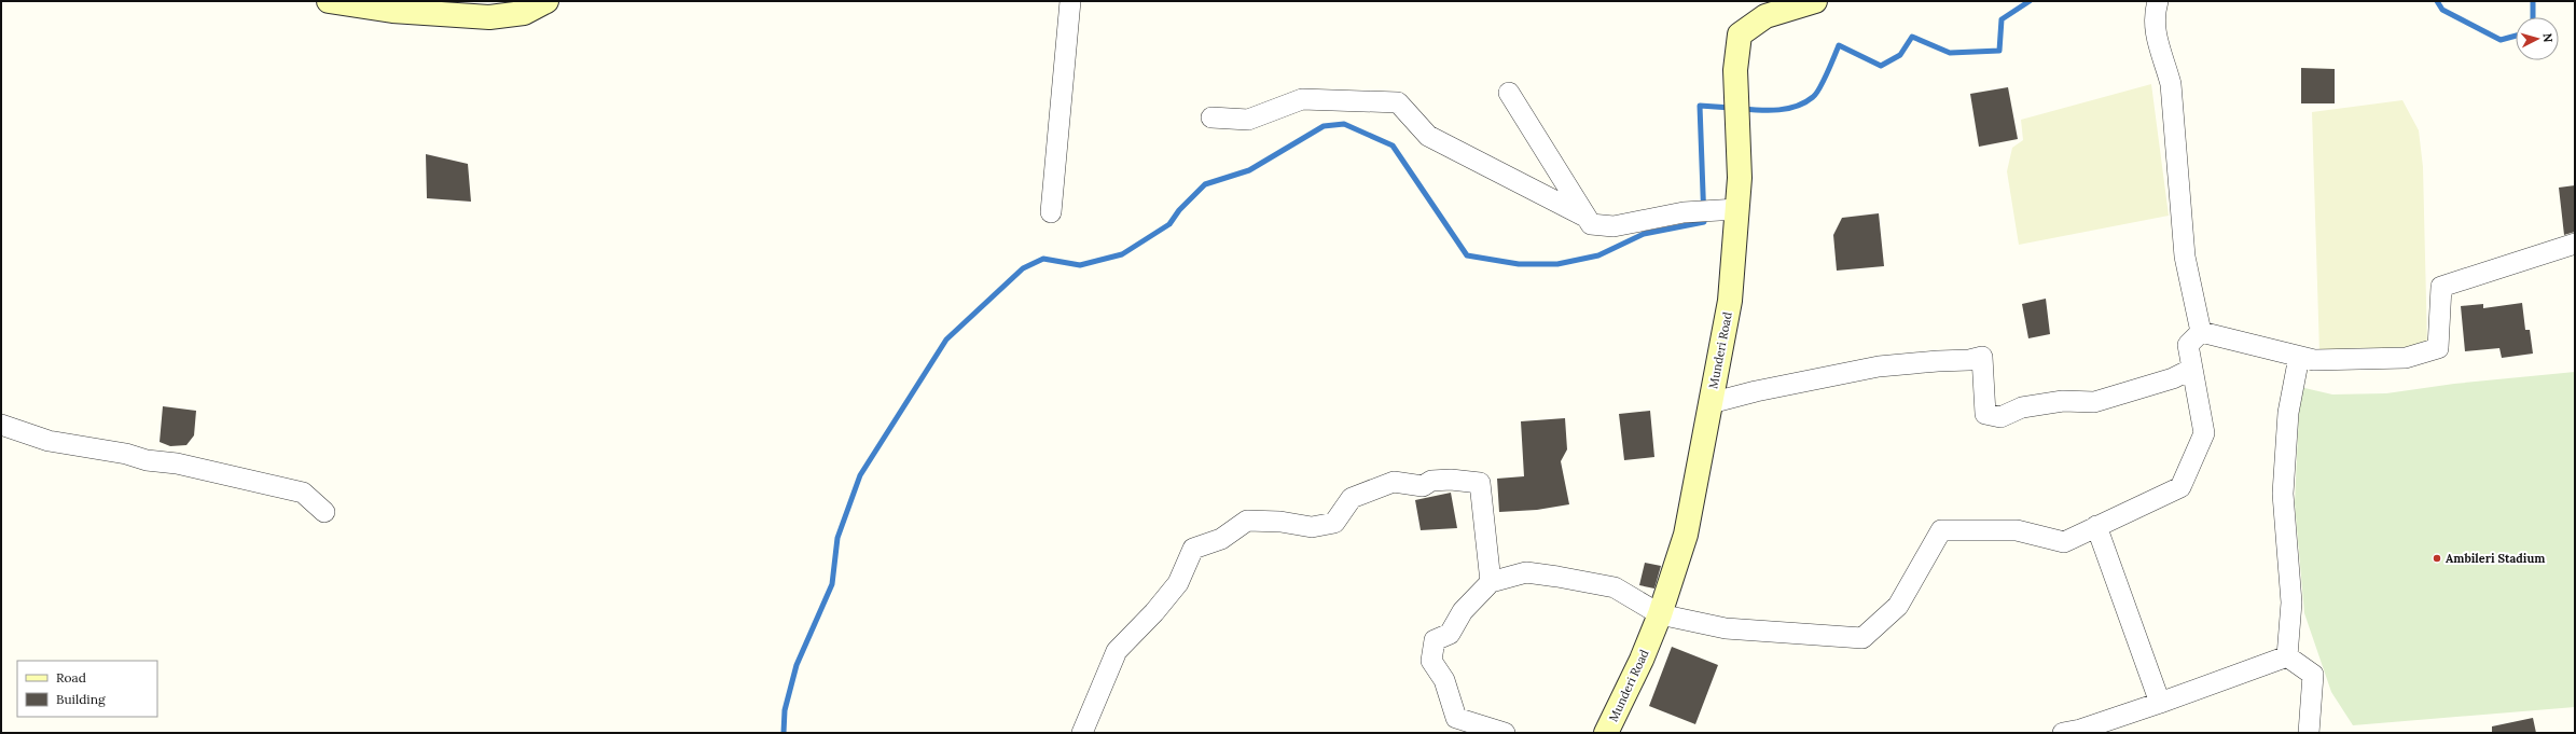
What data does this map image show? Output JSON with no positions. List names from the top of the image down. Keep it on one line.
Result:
{"streets":{"main road":["Munderi Road"]},"places":["Ambileri Stadium"],"legend":["Road","Building"],"north":"right"}
